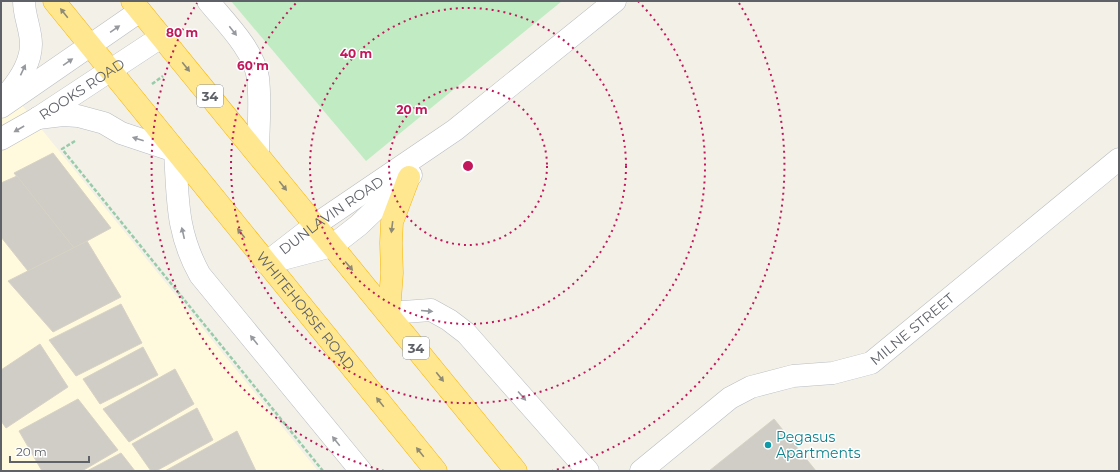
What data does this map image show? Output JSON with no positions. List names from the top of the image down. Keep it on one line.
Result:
{"streets":{"highway":["34","WHITEHORSE ROAD"],"street":["ROOKS ROAD","DUNLAVIN ROAD","MILNE STREET"]},"crossings":[["ROOKS ROAD","34"],["ROOKS ROAD","WHITEHORSE ROAD"],["34","DUNLAVIN ROAD"],["DUNLAVIN ROAD","WHITEHORSE ROAD"]],"places":["Pegasus Apartments"],"scale_bar":"20 m","rings":["80 m","40 m","60 m","20 m"]}
